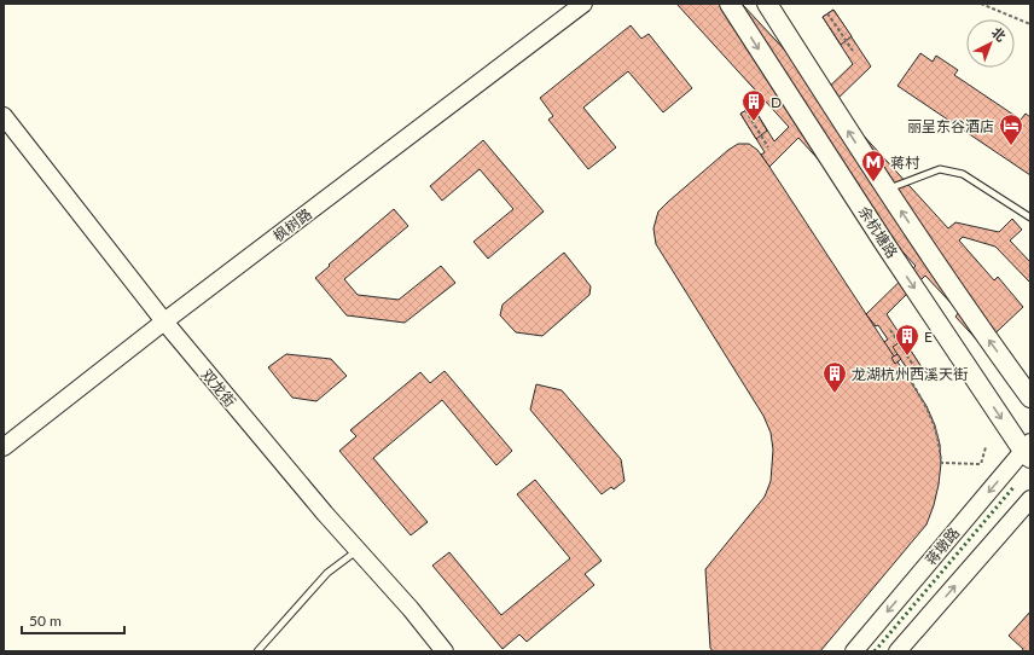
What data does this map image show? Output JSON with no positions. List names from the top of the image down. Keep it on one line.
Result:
{"streets":{"main road":["余杭塘路"],"street":["枫树路","双龙街","蒋墩路"]},"crossings":[["枫树路","双龙街"],["余杭塘路","蒋墩路"]],"places":{"building":["D","E","龙湖杭州西溪天街"],"hotel":["丽呈东谷酒店"],"metro station":["蒋村"]},"scale_bar":"50 m","north":"top right"}
